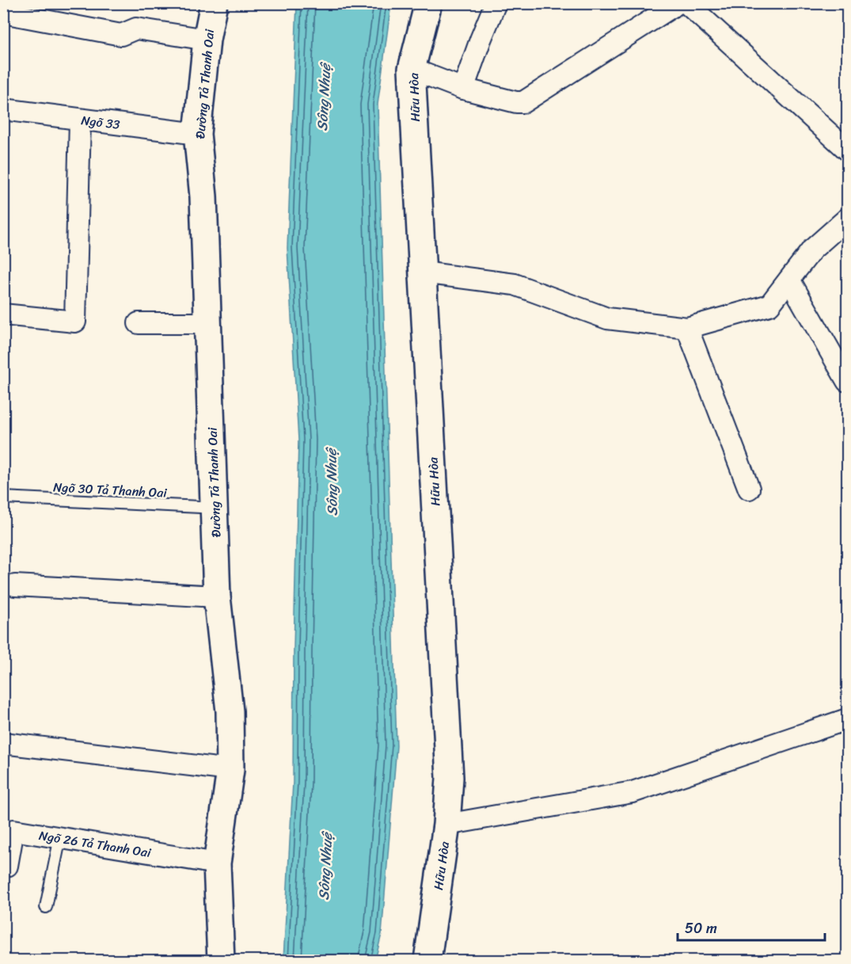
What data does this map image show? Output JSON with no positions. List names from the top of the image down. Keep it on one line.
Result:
{"streets":{"street":["Đường Tả Thanh Oai","Hữu Hòa","Ngõ 33","Ngõ 26 Tả Thanh Oai"],"lane":["Ngõ 30 Tả Thanh Oai"]},"crossings":[["Đường Tả Thanh Oai","Ngõ 33"],["Đường Tả Thanh Oai","Ngõ 30 Tả Thanh Oai"],["Đường Tả Thanh Oai","Ngõ 26 Tả Thanh Oai"]],"water":["Sông Nhuệ"],"scale_bar":"50 m"}
